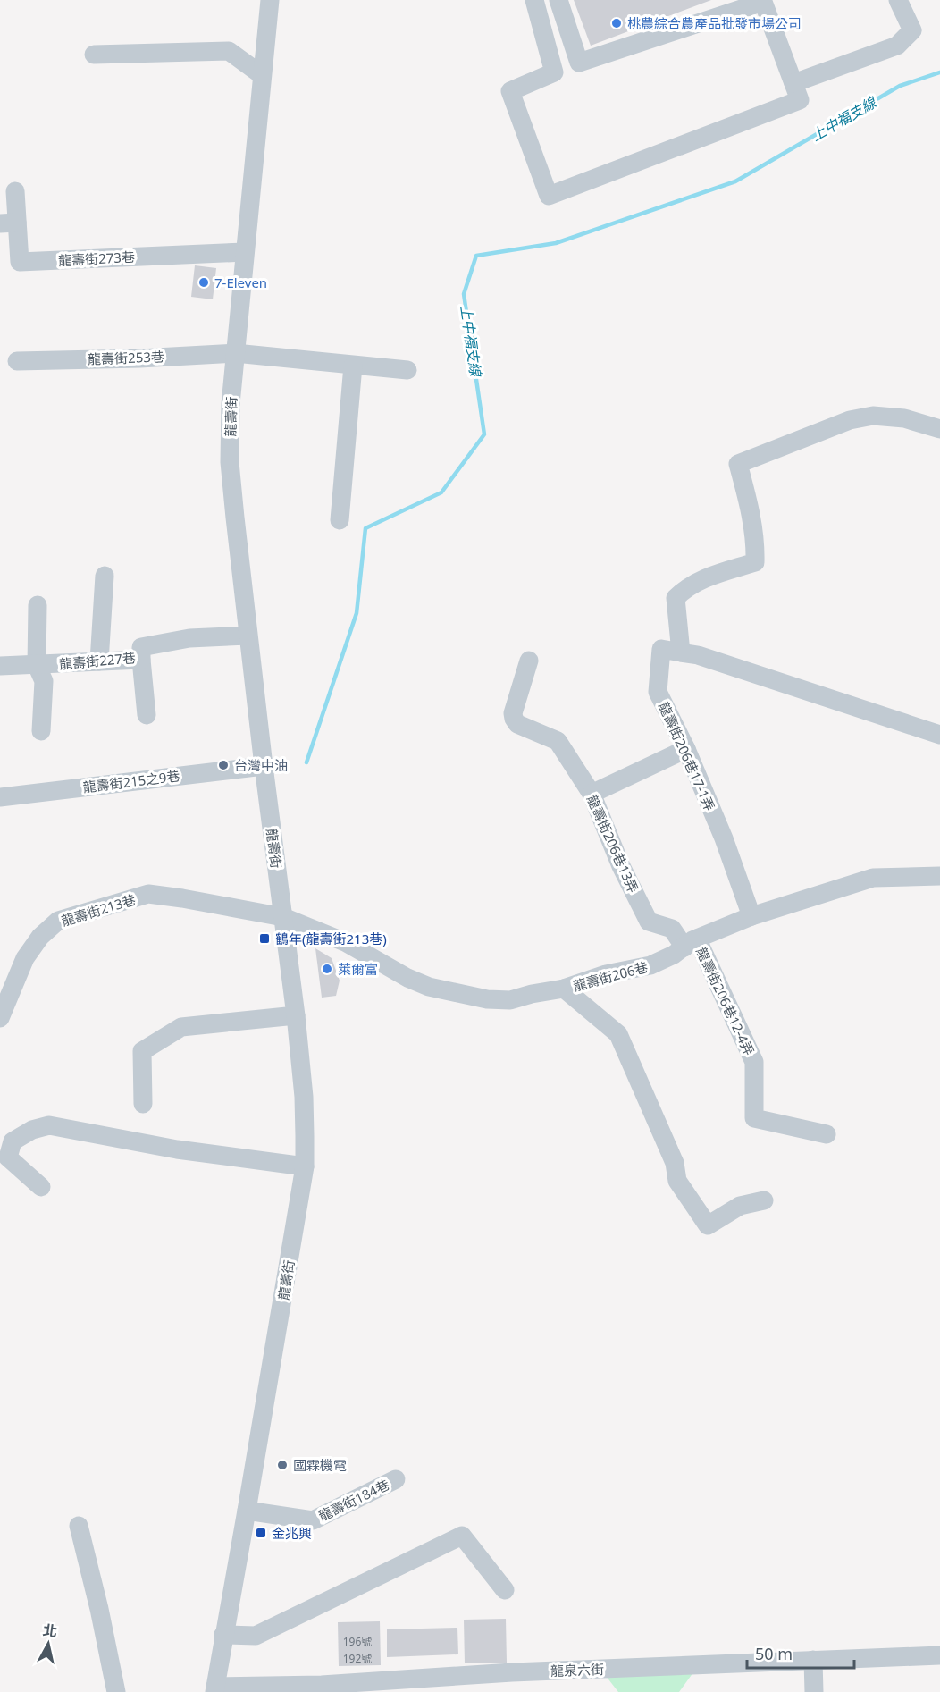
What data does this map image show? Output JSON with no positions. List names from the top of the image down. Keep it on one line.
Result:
{"streets":{"street":["龍壽街273巷","龍壽街253巷","龍壽街","龍壽街227巷","龍壽街206巷17-1弄","龍壽街215之9巷","龍壽街206巷13弄","龍壽街213巷","龍壽街206巷","龍壽街206巷12-4弄","龍壽街184巷","龍泉六街"]},"crossings":[["龍壽街273巷","龍壽街"],["龍壽街253巷","龍壽街"],["龍壽街","龍壽街227巷"],["龍壽街","龍壽街215之9巷"],["龍壽街","龍壽街213巷"],["龍壽街","龍壽街206巷"],["龍壽街","龍壽街184巷"],["龍壽街","龍泉六街"],["龍壽街206巷17-1弄","龍壽街206巷"],["龍壽街206巷13弄","龍壽街206巷"],["龍壽街206巷13弄","龍壽街206巷12-4弄"],["龍壽街213巷","龍壽街206巷"],["龍壽街206巷","龍壽街206巷12-4弄"]],"water":["上中福支線"],"places":{"other":["桃農綜合農產品批發市場公司","7-Eleven","台灣中油","萊爾富","國霖機電"],"transit":["鶴年(龍壽街213巷)","金兆興"]},"house_numbers":["196號","192號"],"scale_bar":"50 m","north":"top"}
